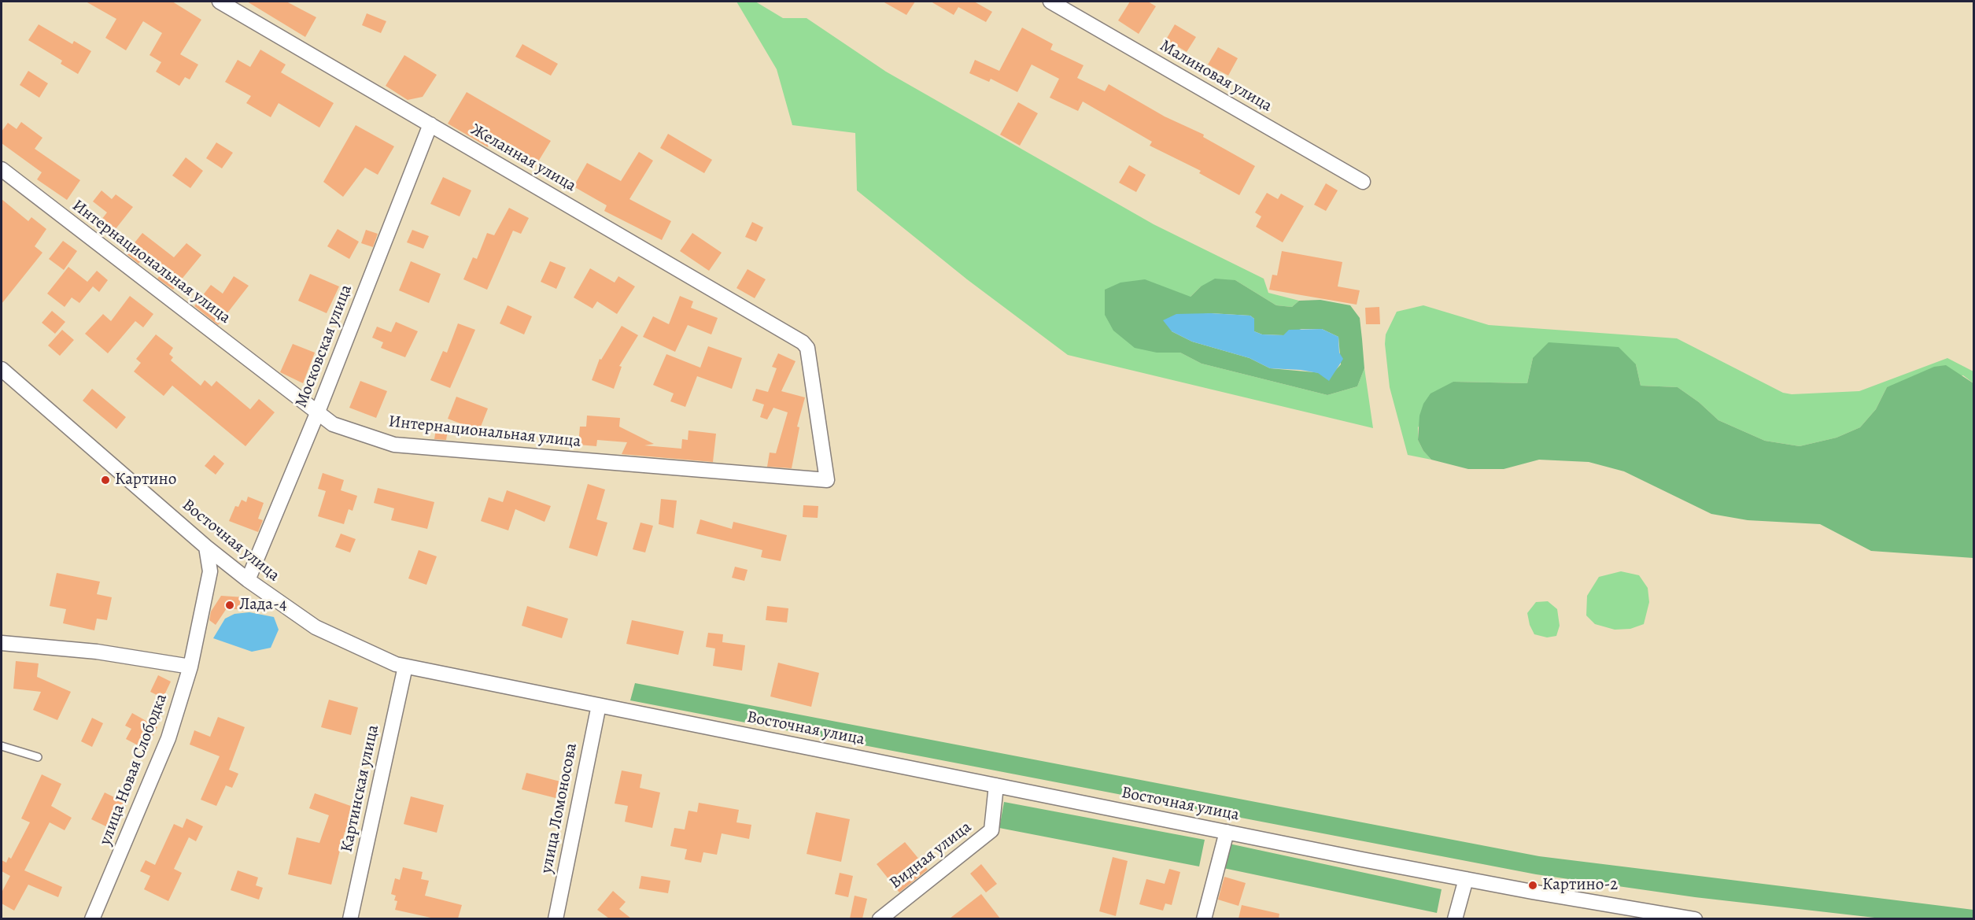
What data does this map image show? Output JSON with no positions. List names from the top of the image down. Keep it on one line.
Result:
{"streets":{"street":["Малиновая улица","Желанная улица","Интернациональная улица","Московская улица","Восточная улица","улица Новая Слободка","Картинская улица","улица Ломоносова","Видная улица"]},"crossings":[["Желанная улица","Интернациональная улица"],["Желанная улица","Московская улица"],["Интернациональная улица","Московская улица"],["Московская улица","Восточная улица"],["Восточная улица","улица Новая Слободка"],["Восточная улица","Картинская улица"],["Восточная улица","улица Ломоносова"],["Восточная улица","Видная улица"]],"places":["Картино","Лада-4","Картино-2"]}
